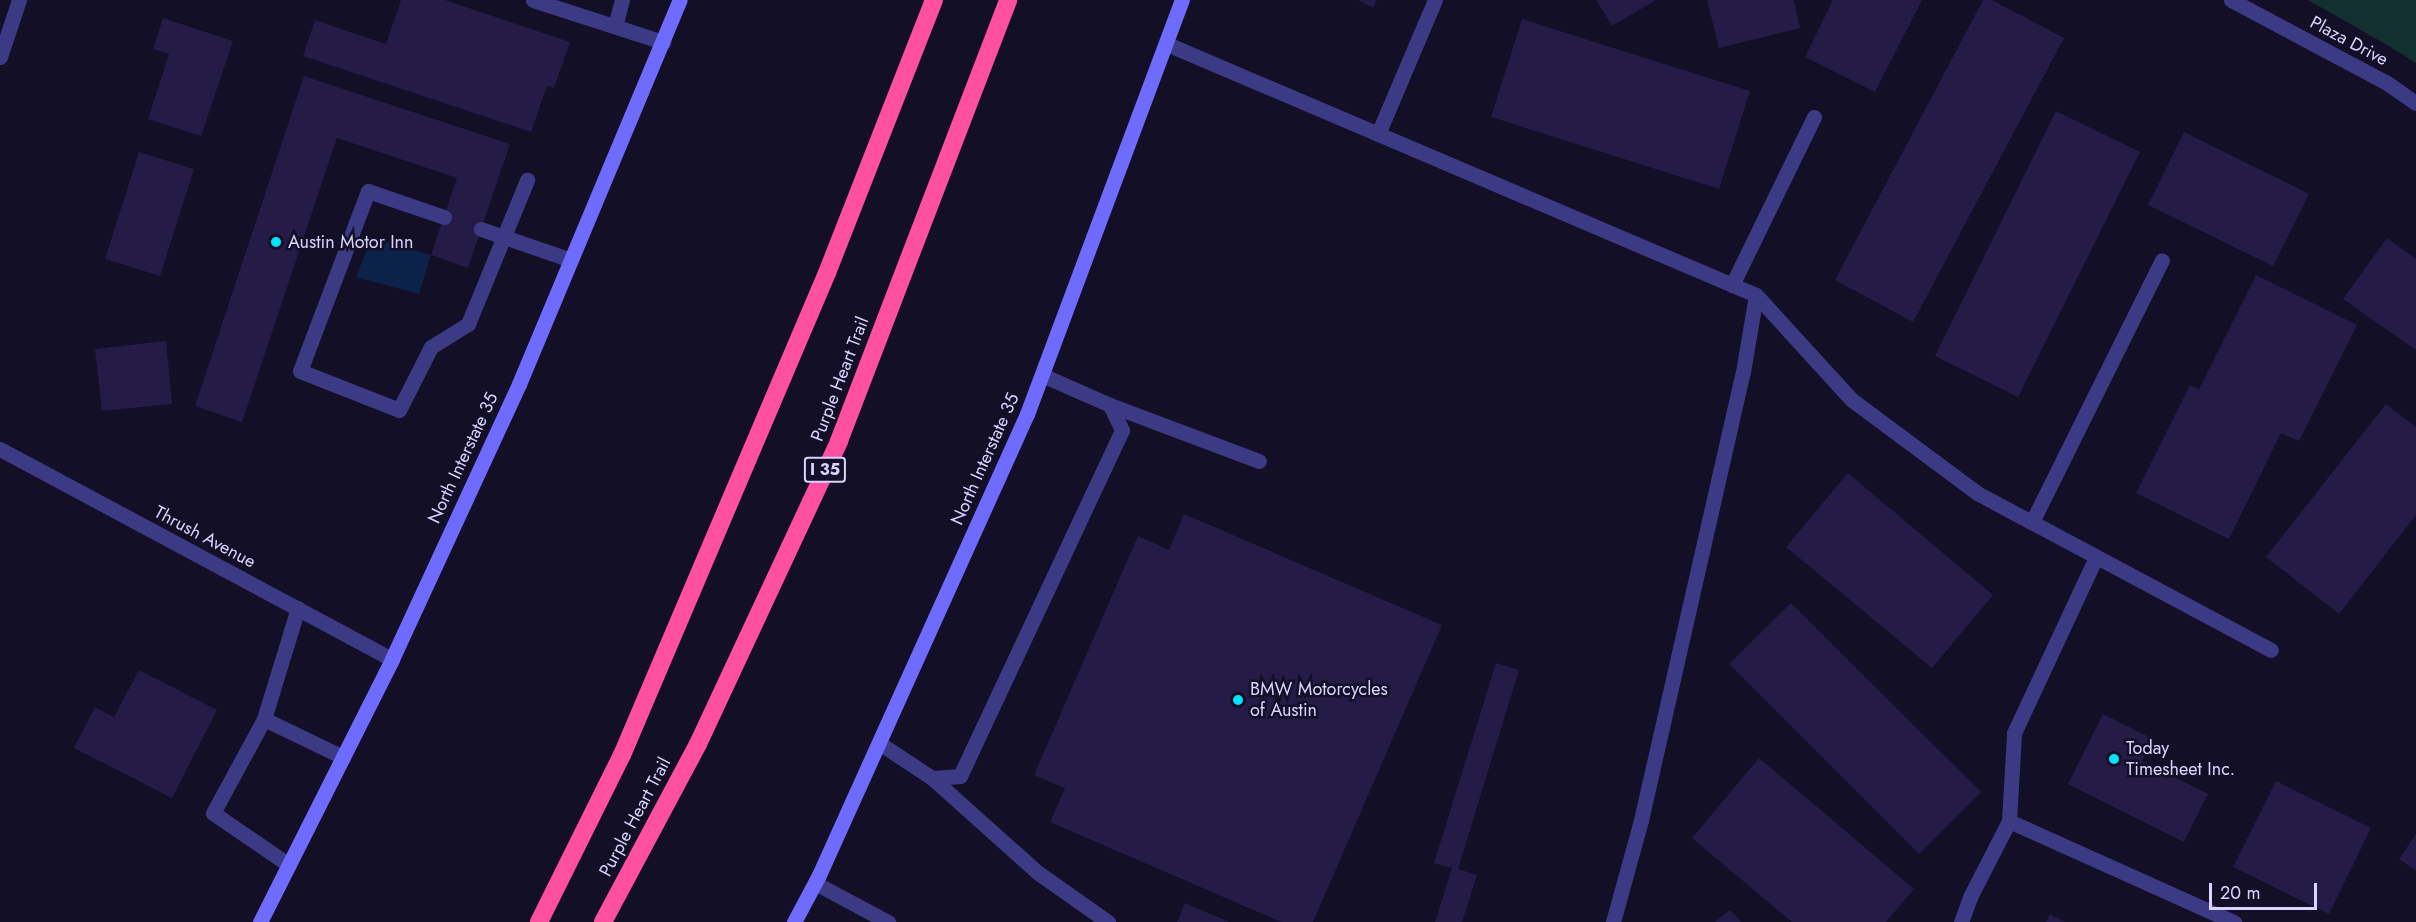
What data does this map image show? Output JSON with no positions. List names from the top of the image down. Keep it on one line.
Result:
{"streets":{"highway":["Purple Heart Trail","I 35"],"main road":["North Interstate 35"],"street":["Plaza Drive","Thrush Avenue"]},"crossings":[["North Interstate 35","Thrush Avenue"]],"places":["Austin Motor Inn","BMW Motorcycles of Austin","Today Timesheet Inc."],"scale_bar":"20 m"}
